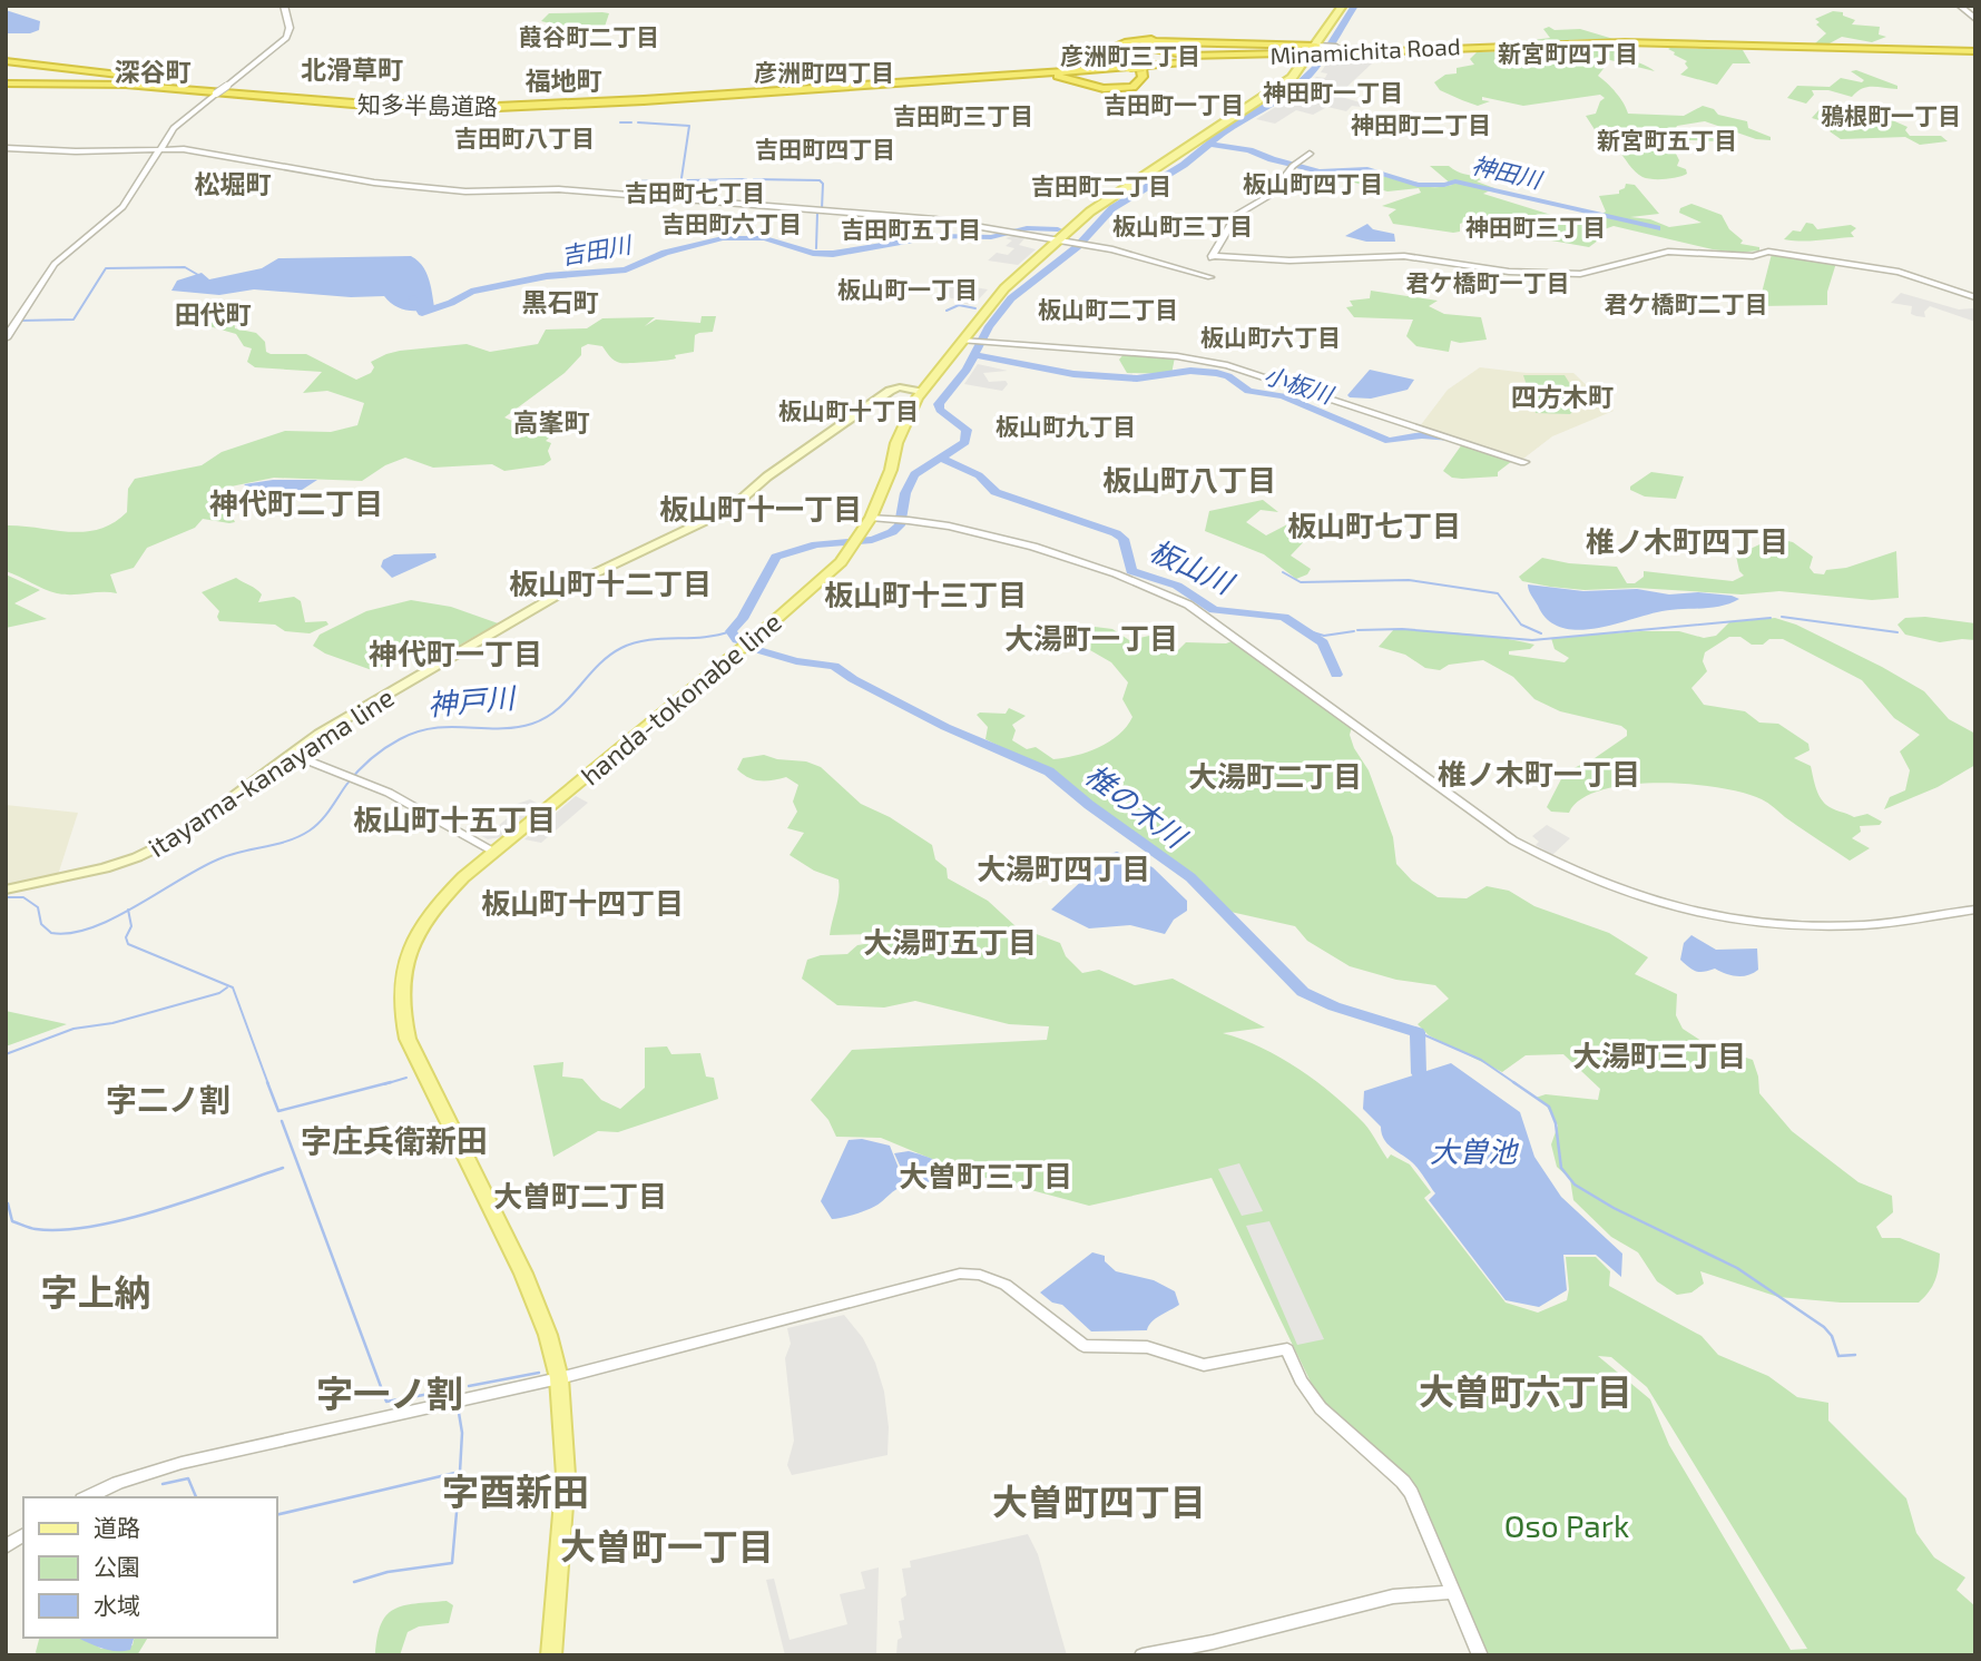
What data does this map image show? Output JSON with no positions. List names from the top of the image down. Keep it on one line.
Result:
{"streets":{"highway":["Minamichita Road","知多半島道路"],"main road":["handa-tokonabe line","itayama-kanayama line"]},"crossings":[["handa-tokonabe line","itayama-kanayama line"]],"districts":["葭谷町二丁目","新宮町四丁目","彦洲町三丁目","北滑草町","深谷町","彦洲町四丁目","福地町","神田町一丁目","吉田町一丁目","吉田町三丁目","鴉根町一丁目","神田町二丁目","吉田町八丁目","新宮町五丁目","吉田町四丁目","板山町四丁目","松堀町","吉田町二丁目","吉田町七丁目","吉田町六丁目","板山町三丁目","神田町三丁目","吉田町五丁目","君ケ橋町一丁目","板山町一丁目","黒石町","君ケ橋町二丁目","板山町二丁目","田代町","板山町六丁目","四方木町","板山町十丁目","高峯町","板山町九丁目","板山町八丁目","神代町二丁目","板山町十一丁目","板山町七丁目","椎ノ木町四丁目","板山町十二丁目","板山町十三丁目","大湯町一丁目","神代町一丁目","椎ノ木町一丁目","大湯町二丁目","板山町十五丁目","大湯町四丁目","板山町十四丁目","大湯町五丁目","大湯町三丁目","字二ノ割","字庄兵衛新田","大曽町三丁目","大曽町二丁目","字上納","大曽町六丁目","字一ノ割","字酉新田","大曽町四丁目","大曽町一丁目"],"water":["神田川","吉田川","小板川","板山川","神戸川","椎の木川","大曽池"],"parks":["Oso Park"],"legend":["道路","公園","水域"]}
